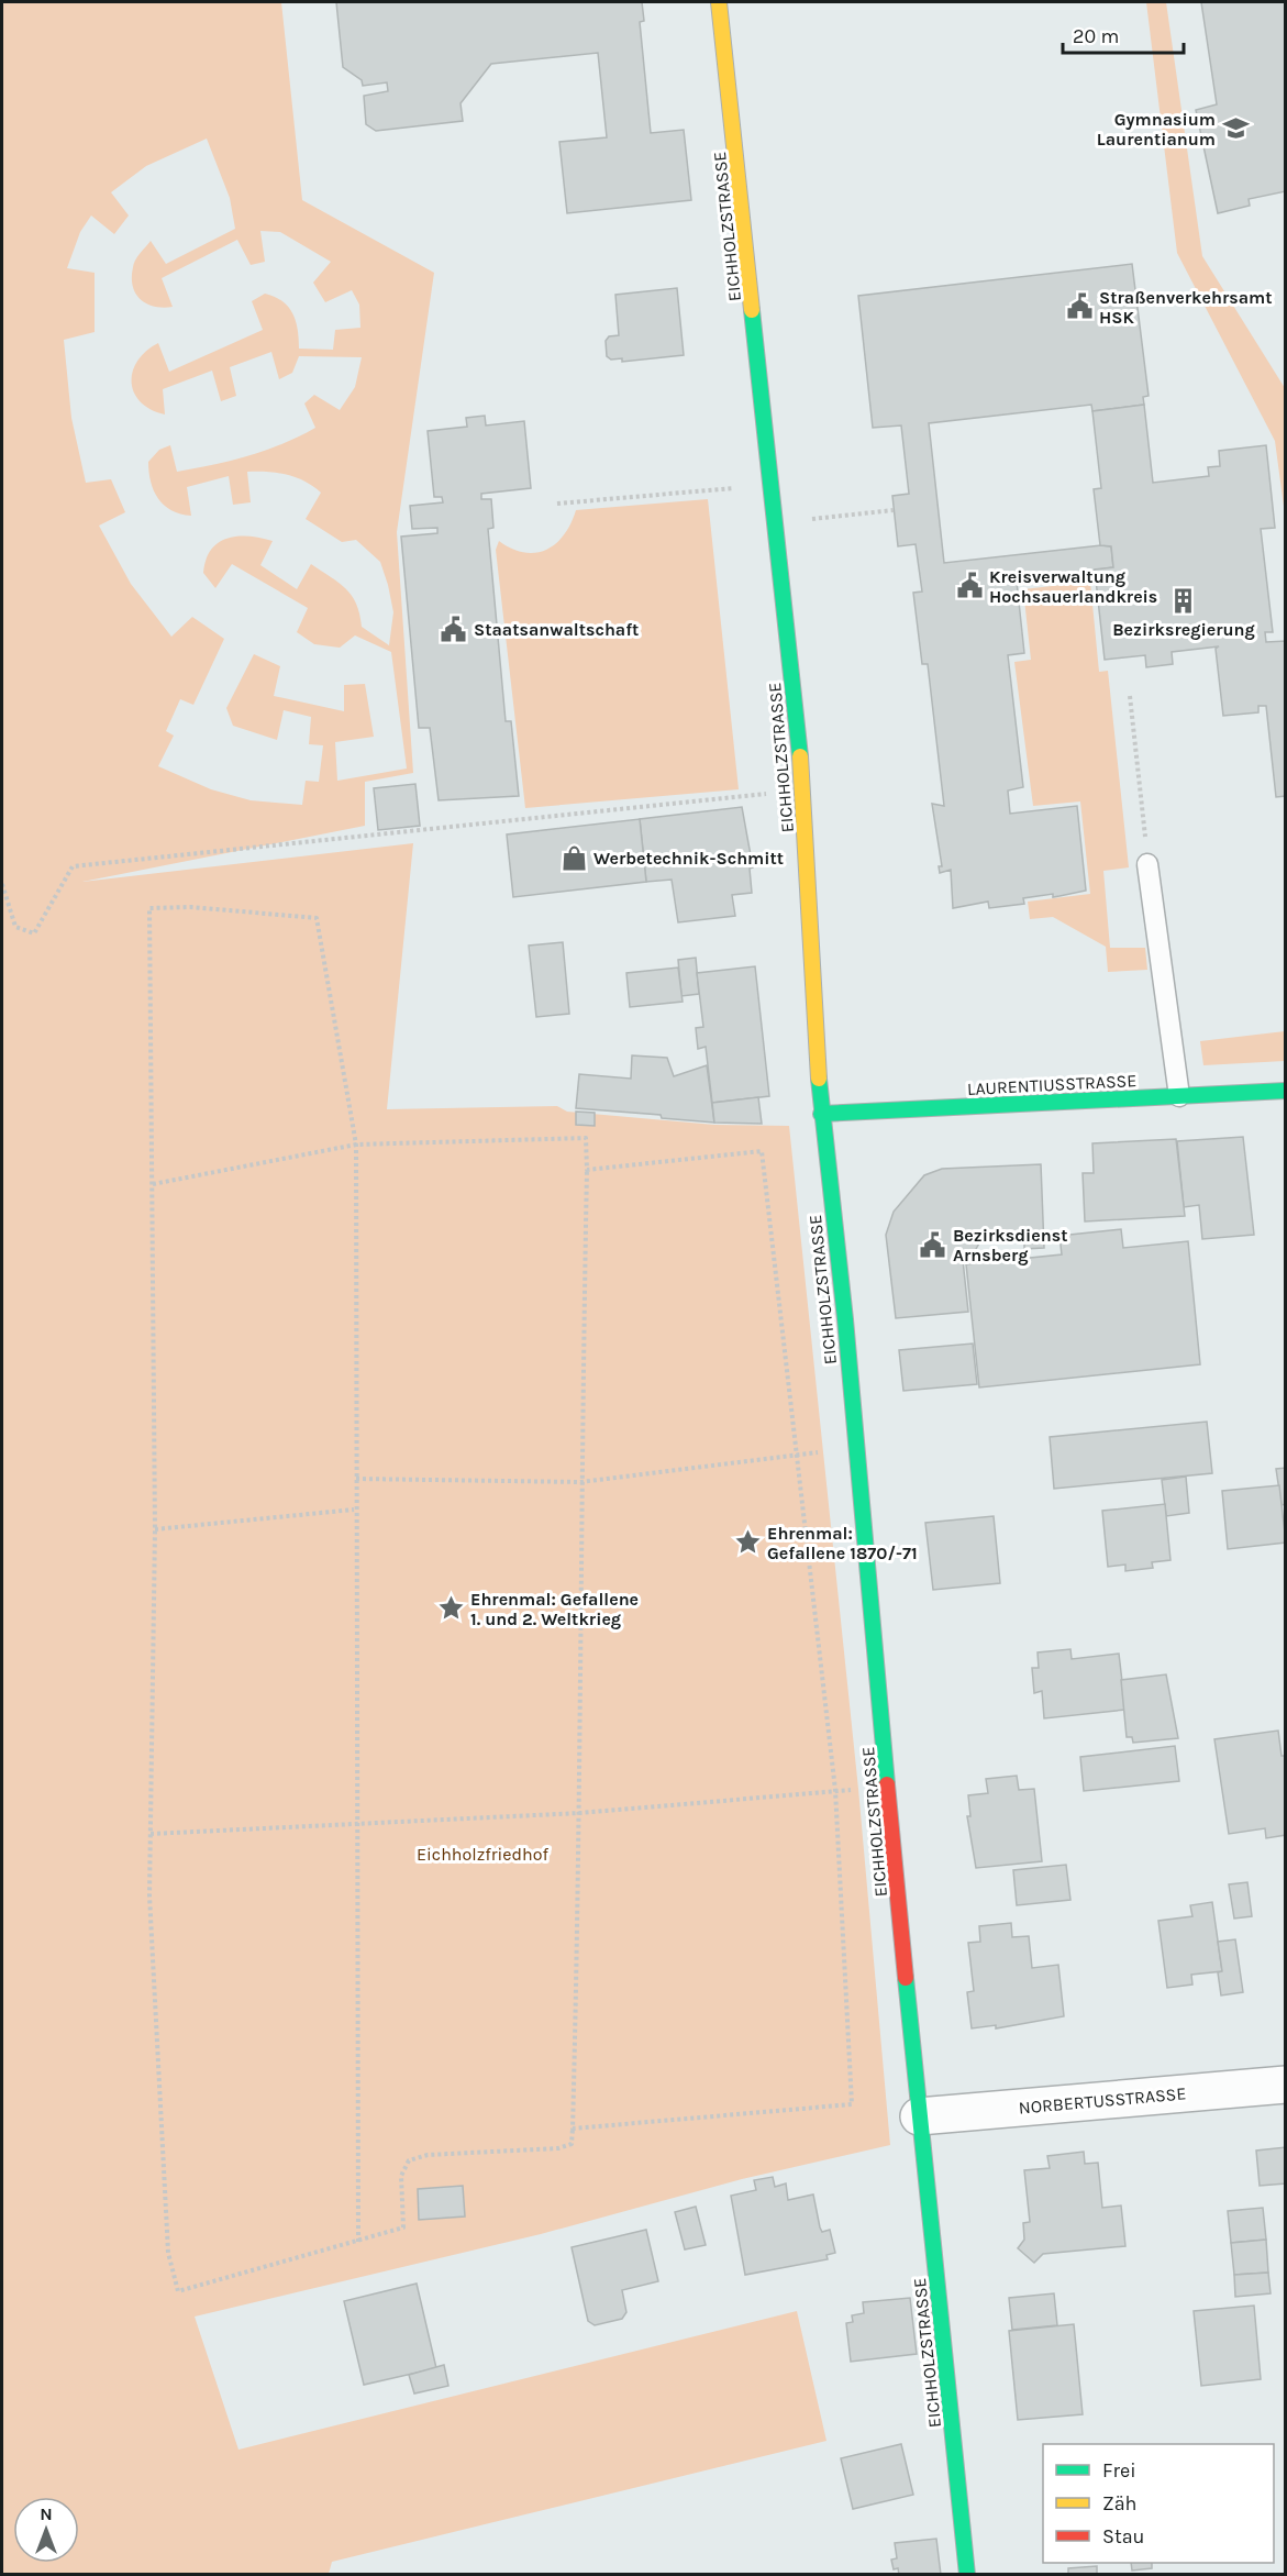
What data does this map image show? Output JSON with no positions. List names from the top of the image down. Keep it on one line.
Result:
{"streets":{"street":["EICHHOLZSTRASSE","LAURENTIUSSTRASSE","NORBERTUSSTRASSE"]},"crossings":[["EICHHOLZSTRASSE","LAURENTIUSSTRASSE"],["EICHHOLZSTRASSE","NORBERTUSSTRASSE"]],"parks":["Eichholzfriedhof"],"places":{"school or university":["Gymnasium Laurentianum"],"public building":["Straßenverkehrsamt HSK","Kreisverwaltung Hochsauerlandkreis","Staatsanwaltschaft","Bezirksdienst Arnsberg"],"building":["Bezirksregierung"],"shop":["Werbetechnik-Schmitt"],"place":["Ehrenmal: Gefallene 1870/-71","Ehrenmal: Gefallene 1. und 2. Weltkrieg"]},"legend":["Frei","Zäh","Stau"],"scale_bar":"20 m","north":"top"}
